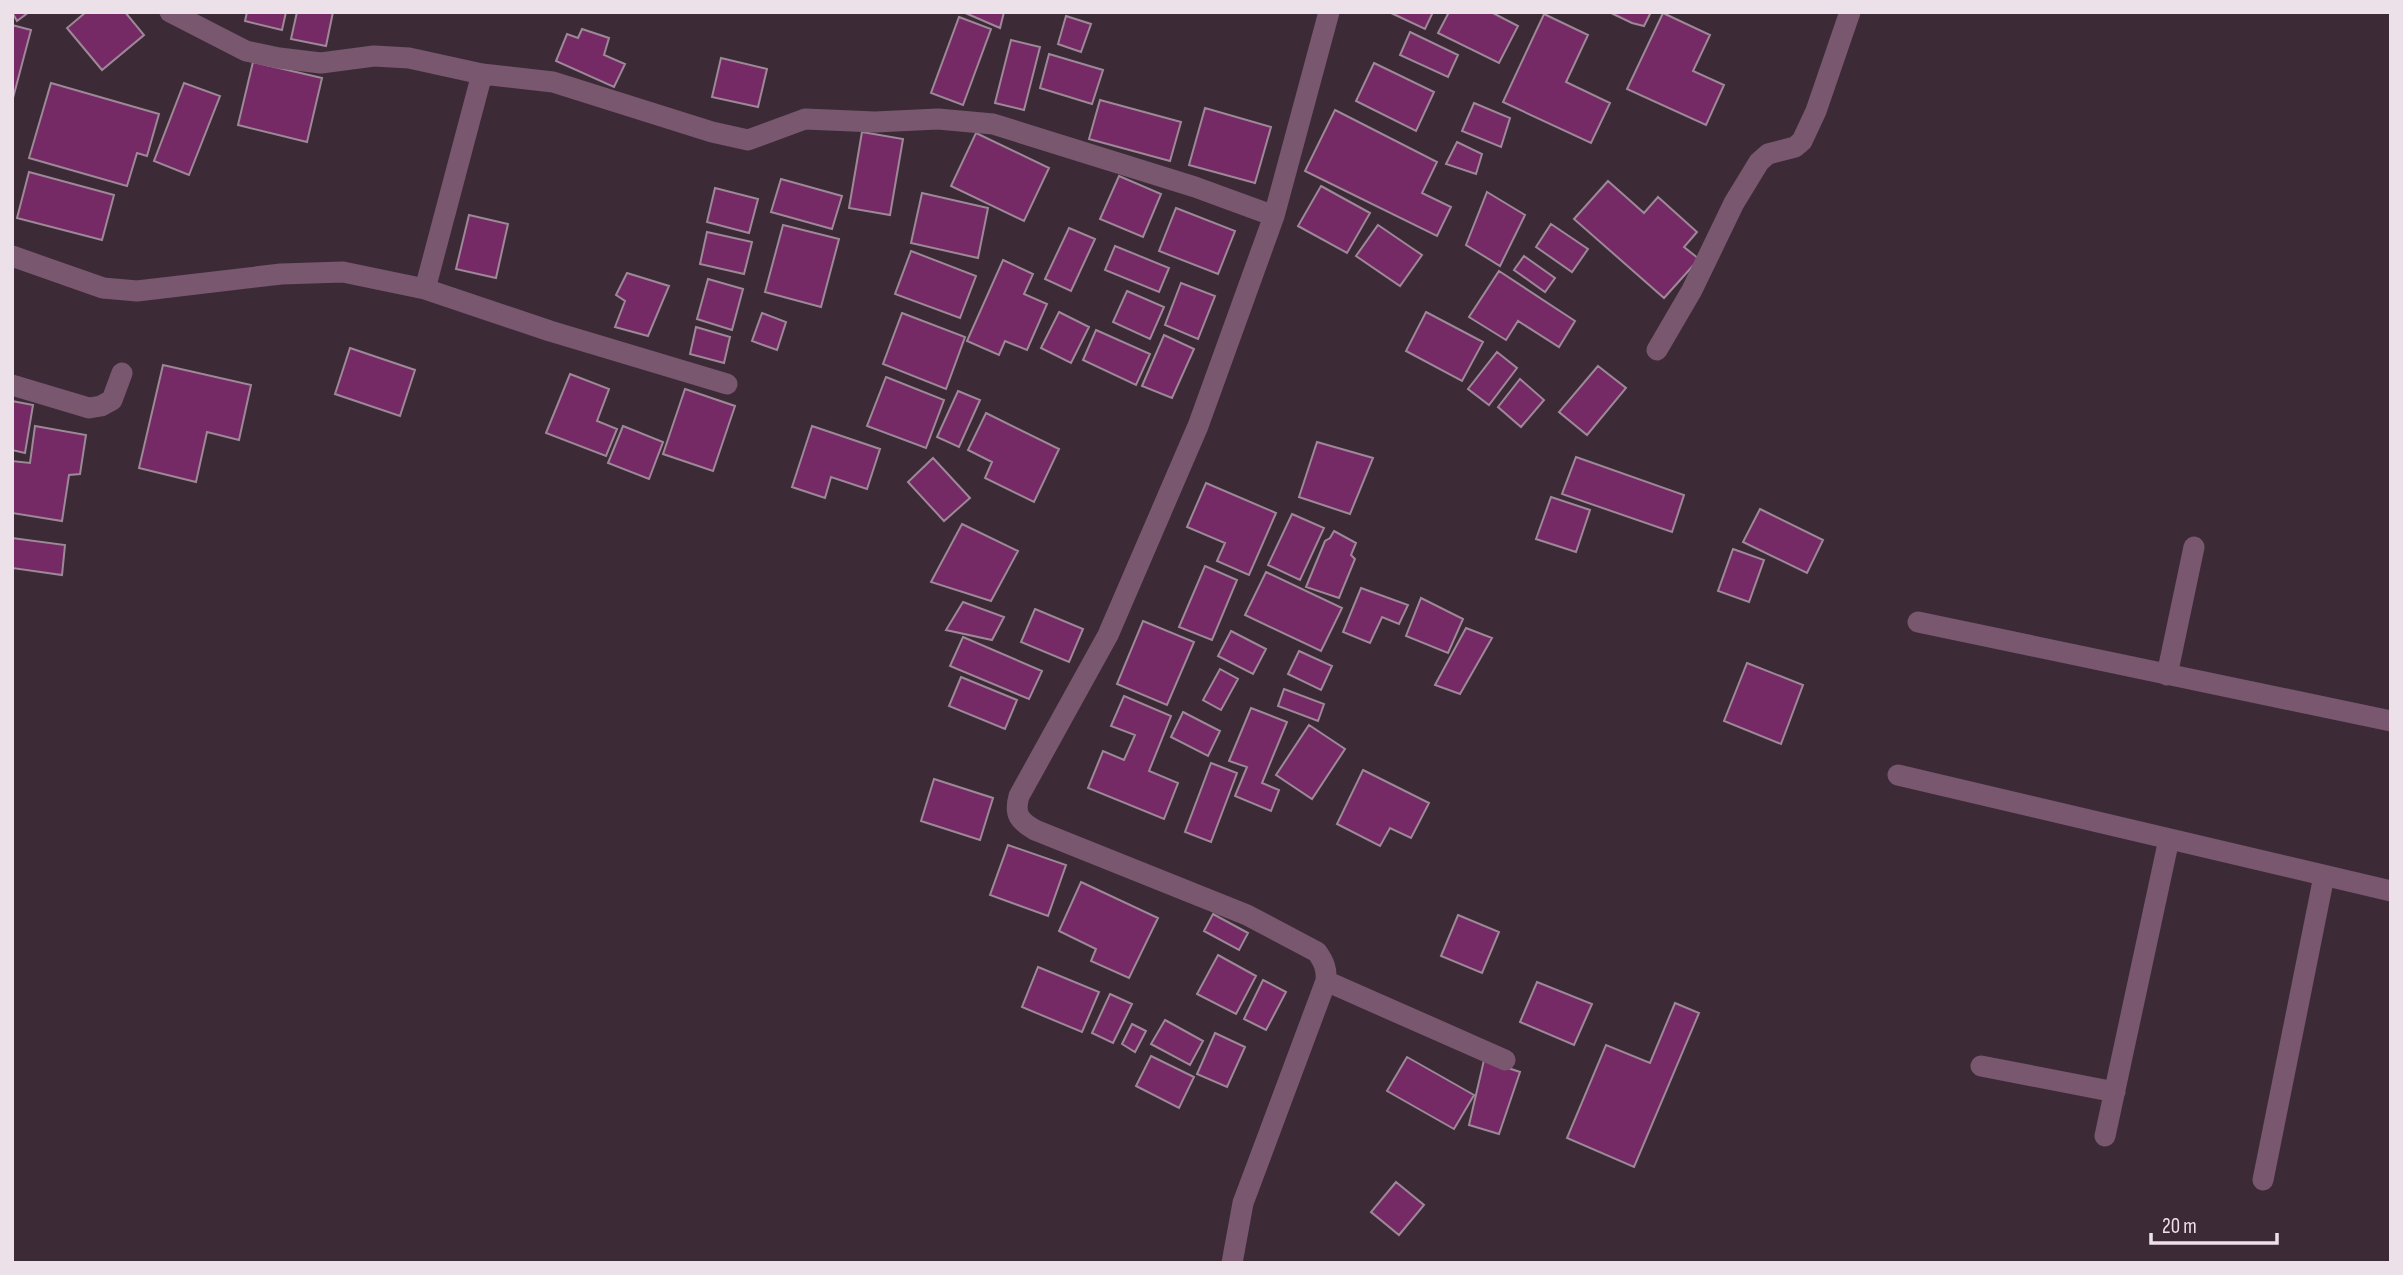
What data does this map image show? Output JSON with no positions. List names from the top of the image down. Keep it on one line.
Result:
{"scale_bar":"20 m"}
